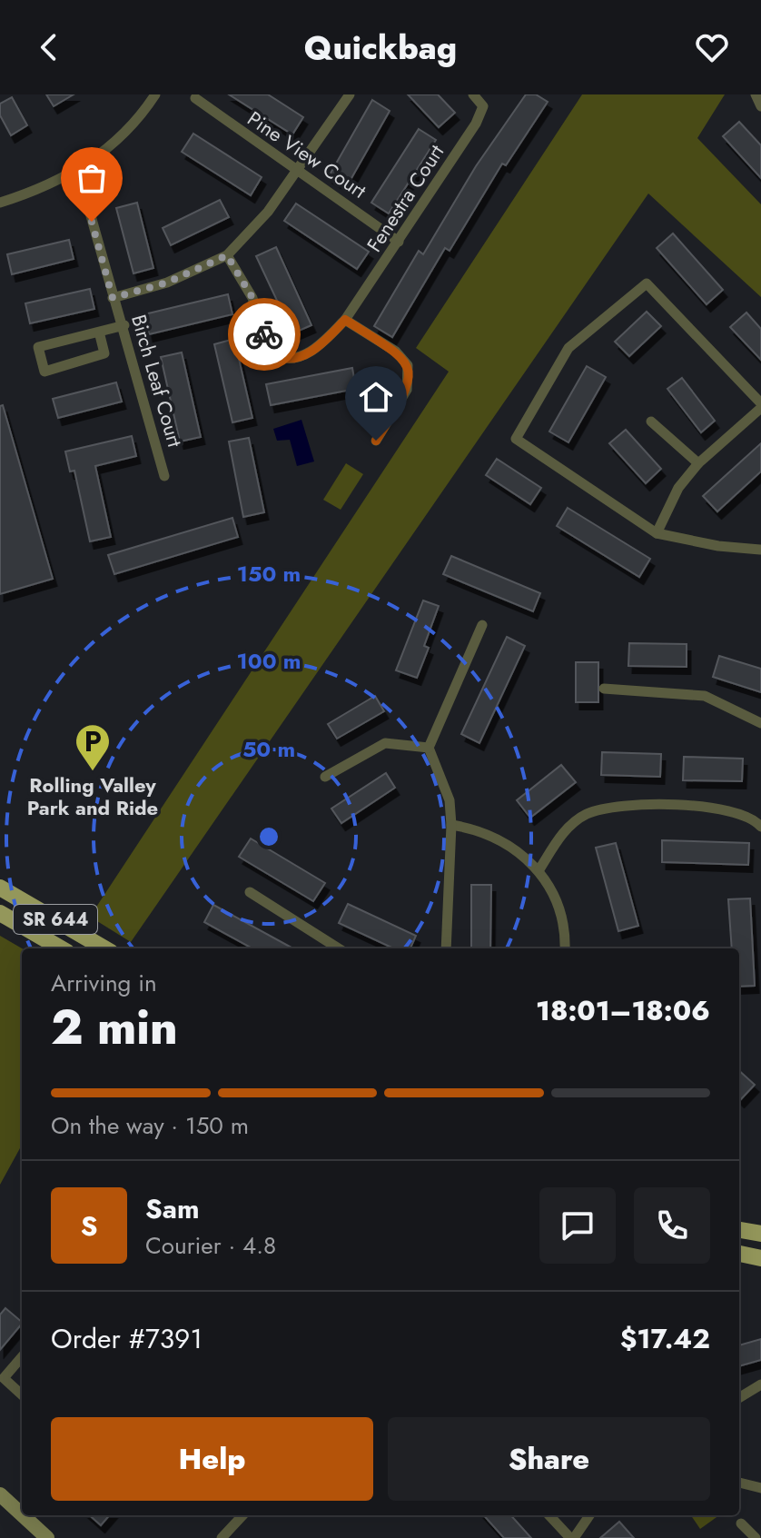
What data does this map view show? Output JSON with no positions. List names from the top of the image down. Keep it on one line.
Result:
{"streets":{"main road":["SR 644"],"street":["Pine View Court","Fenestra Court","Birch Leaf Court"]},"crossings":[["Pine View Court","Fenestra Court"]],"places":{"parking":["Rolling Valley Park and Ride"]},"page":{"header":"Quickbag","heading":["2 min","Arriving in","18:01–18:06"],"panel":["Sam","Courier · 4.8","Order #7391","$17.42"],"bar":"On the way · 150 m","round":"S","buttons":["Help","Share"]},"rings":["150 m","100 m","50 m"]}
